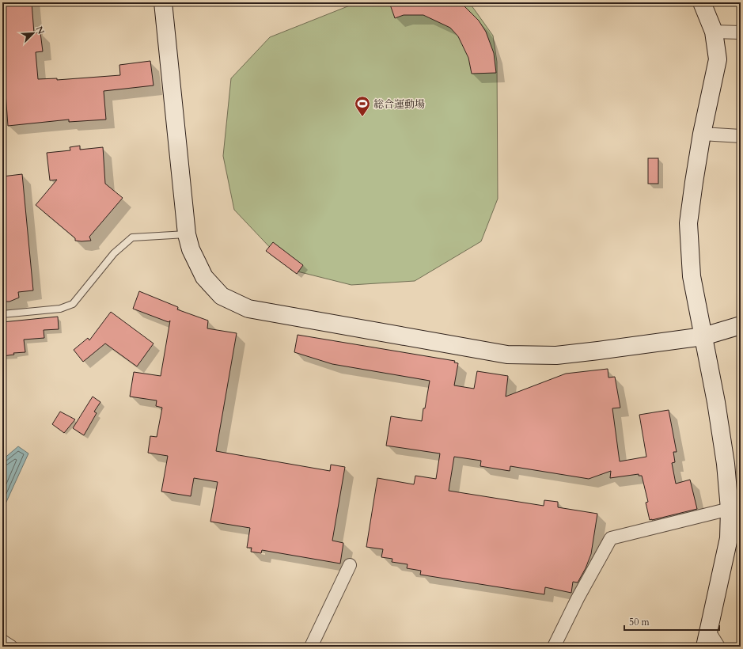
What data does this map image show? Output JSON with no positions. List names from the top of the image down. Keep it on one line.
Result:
{"places":{"sports":["総合運動場"]},"scale_bar":"50 m","north":"top right"}
